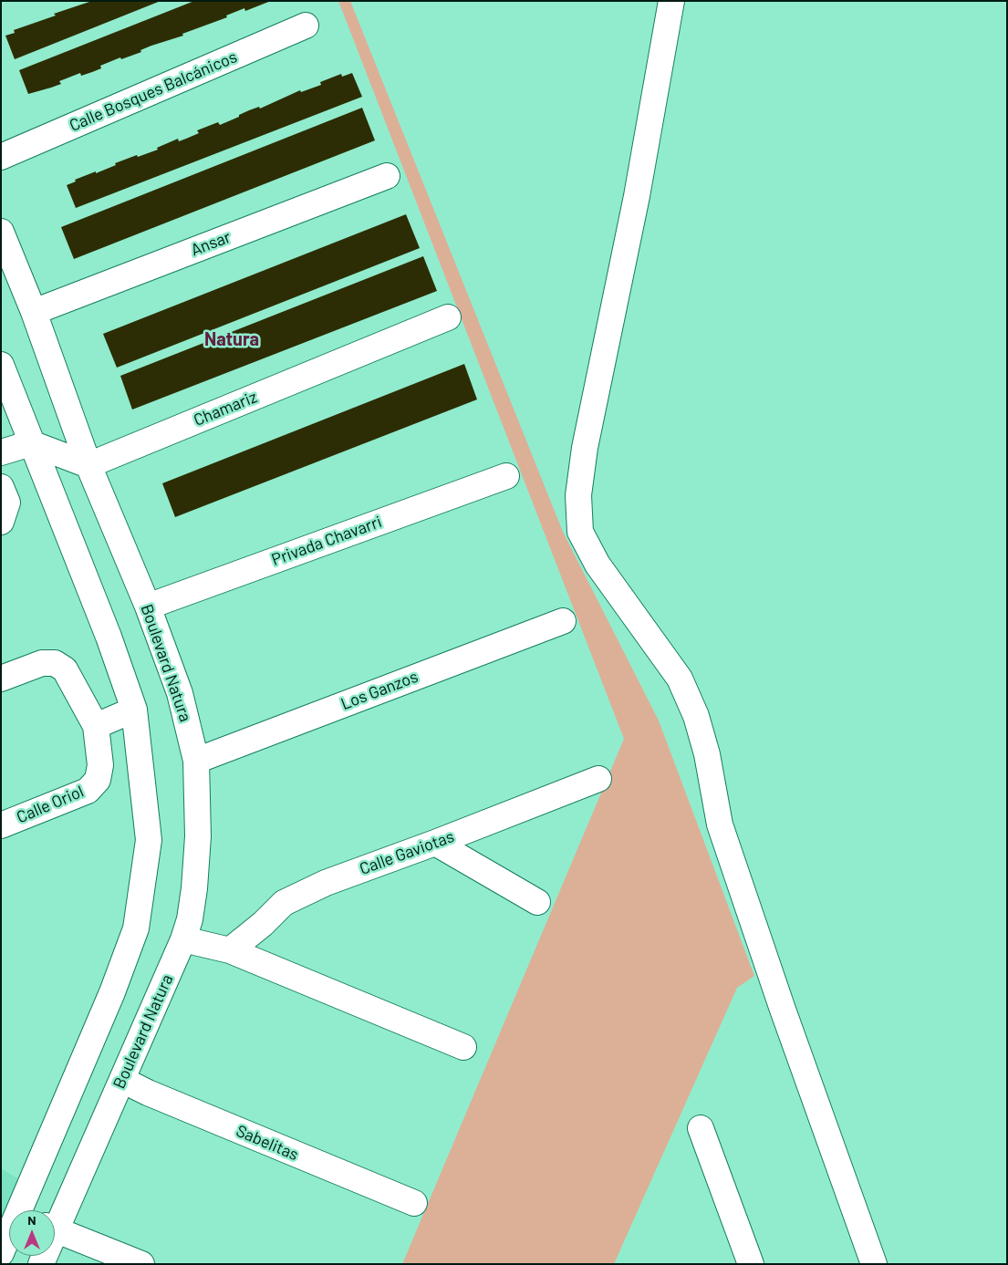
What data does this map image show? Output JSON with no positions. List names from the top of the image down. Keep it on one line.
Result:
{"streets":{"street":["Calle Bosques Balcánicos","Ansar","Chamariz","Privada Chavarri","Boulevard Natura","Los Ganzos","Calle Oriol","Calle Gaviotas","Sabelitas"]},"crossings":[["Ansar","Boulevard Natura"],["Chamariz","Boulevard Natura"],["Privada Chavarri","Boulevard Natura"],["Boulevard Natura","Los Ganzos"],["Boulevard Natura","Sabelitas"]],"districts":["Natura"],"north":"top"}
